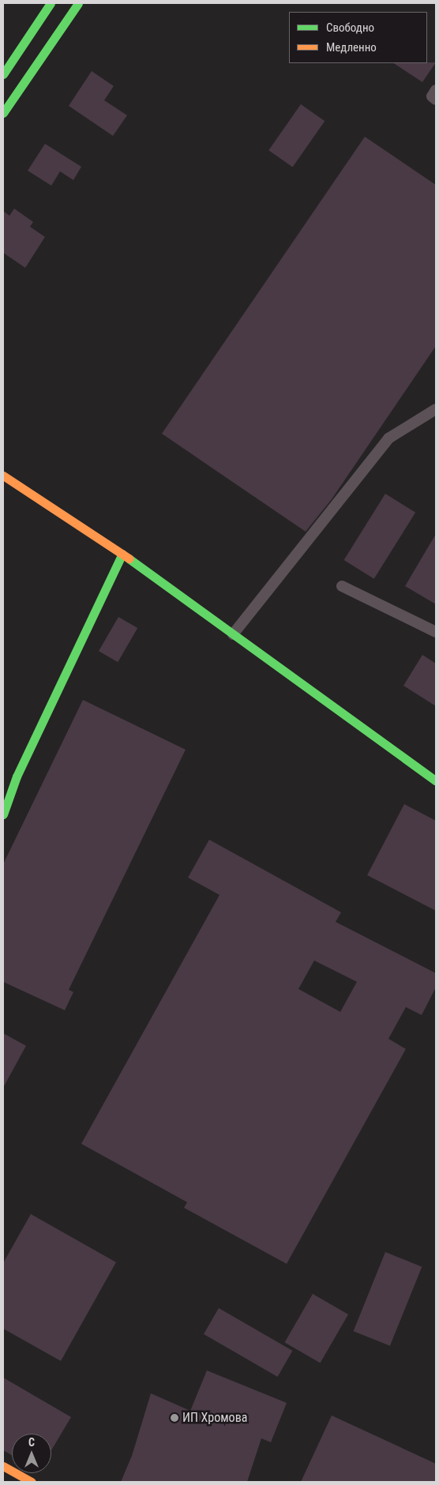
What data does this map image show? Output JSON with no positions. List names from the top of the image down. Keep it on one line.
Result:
{"places":["ИП Хромова"],"legend":["Свободно","Медленно"],"north":"top"}
